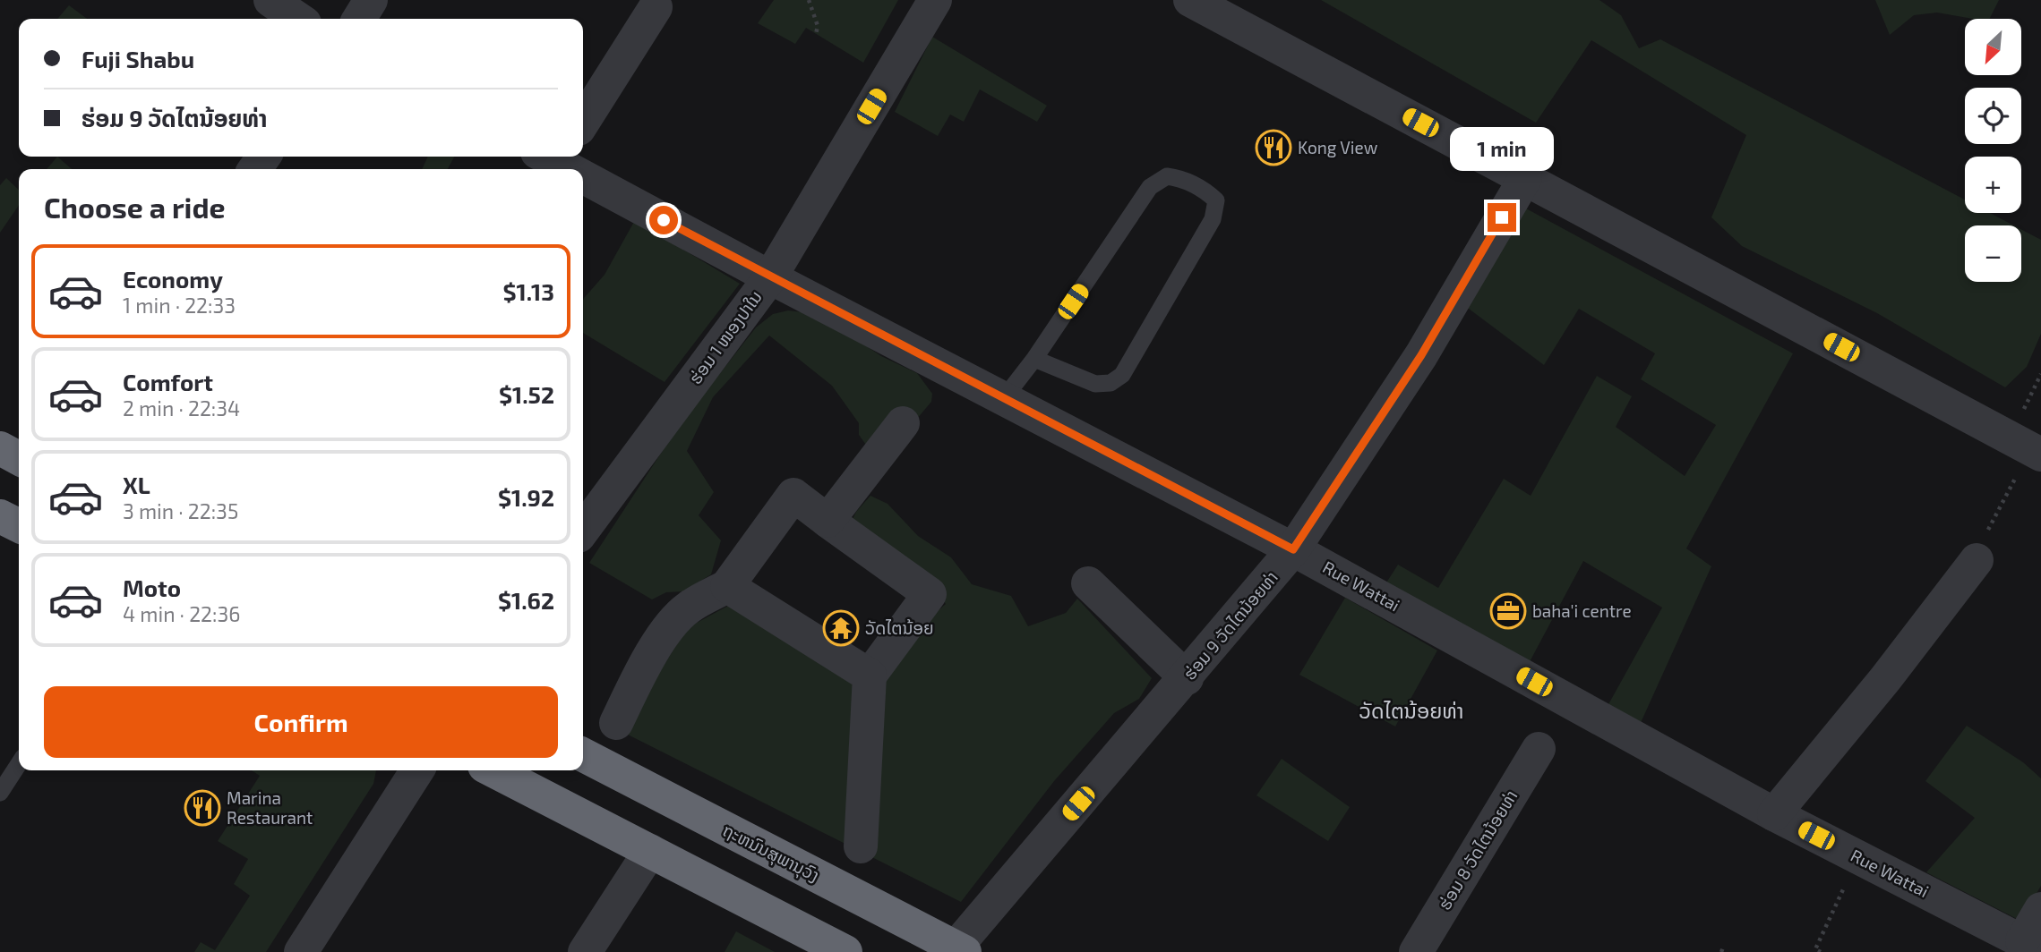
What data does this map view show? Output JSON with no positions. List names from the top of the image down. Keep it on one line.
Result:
{"streets":{"highway":["ຖະຫນົນສຸພານຸວົງ"],"street":["ຮ່ອມ 1 ໜອງປາໃນ","Rue Wattai","ຮ່ອມ 9 ວັດໄຕນ້ອຍທ່າ","ຮ່ອມ 8 ວັດໄຕນ້ອຍທ່າ"]},"crossings":[["ຮ່ອມ 1 ໜອງປາໃນ","Rue Wattai"],["Rue Wattai","ຮ່ອມ 9 ວັດໄຕນ້ອຍທ່າ"],["ຮ່ອມ 9 ວັດໄຕນ້ອຍທ່າ","ຖະຫນົນສຸພານຸວົງ"]],"districts":["ວັດໄຕນ້ອຍທ່າ"],"places":{"restaurant":["Kong View","Marina Restaurant"],"office":["baha'i centre"],"temple":["ວັດໄຕນ້ອຍ"]},"north":"bottom left","page":{"map_buttons":["+","−"],"banner":["Fuji Shabu","ຮ່ອມ 9 ວັດໄຕນ້ອຍທ່າ"],"bubble":"1 min","heading":"Choose a ride","list":[{"name":"Economy","note":"1 min · 22:33","value":"$1.13"},{"name":"Comfort","note":"2 min · 22:34","value":"$1.52"},{"name":"XL","note":"3 min · 22:35","value":"$1.92"},{"name":"Moto","note":"4 min · 22:36","value":"$1.62"}],"buttons":"Confirm"}}
